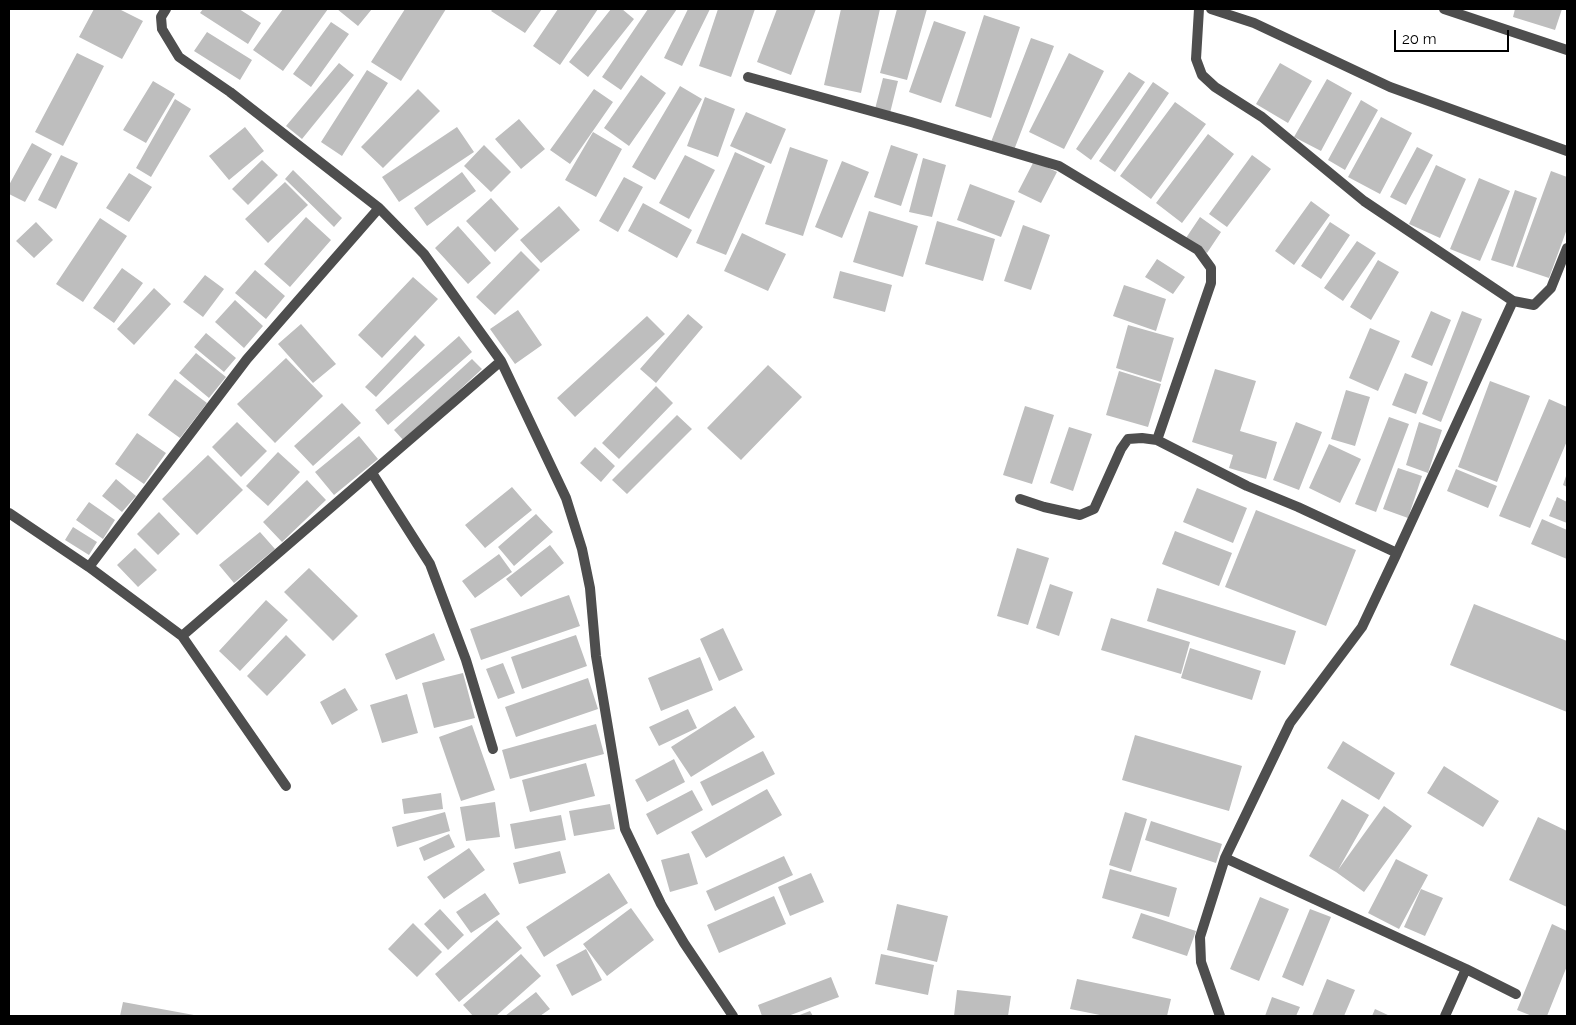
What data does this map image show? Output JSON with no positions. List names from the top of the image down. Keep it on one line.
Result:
{"scale_bar":"20 m"}
